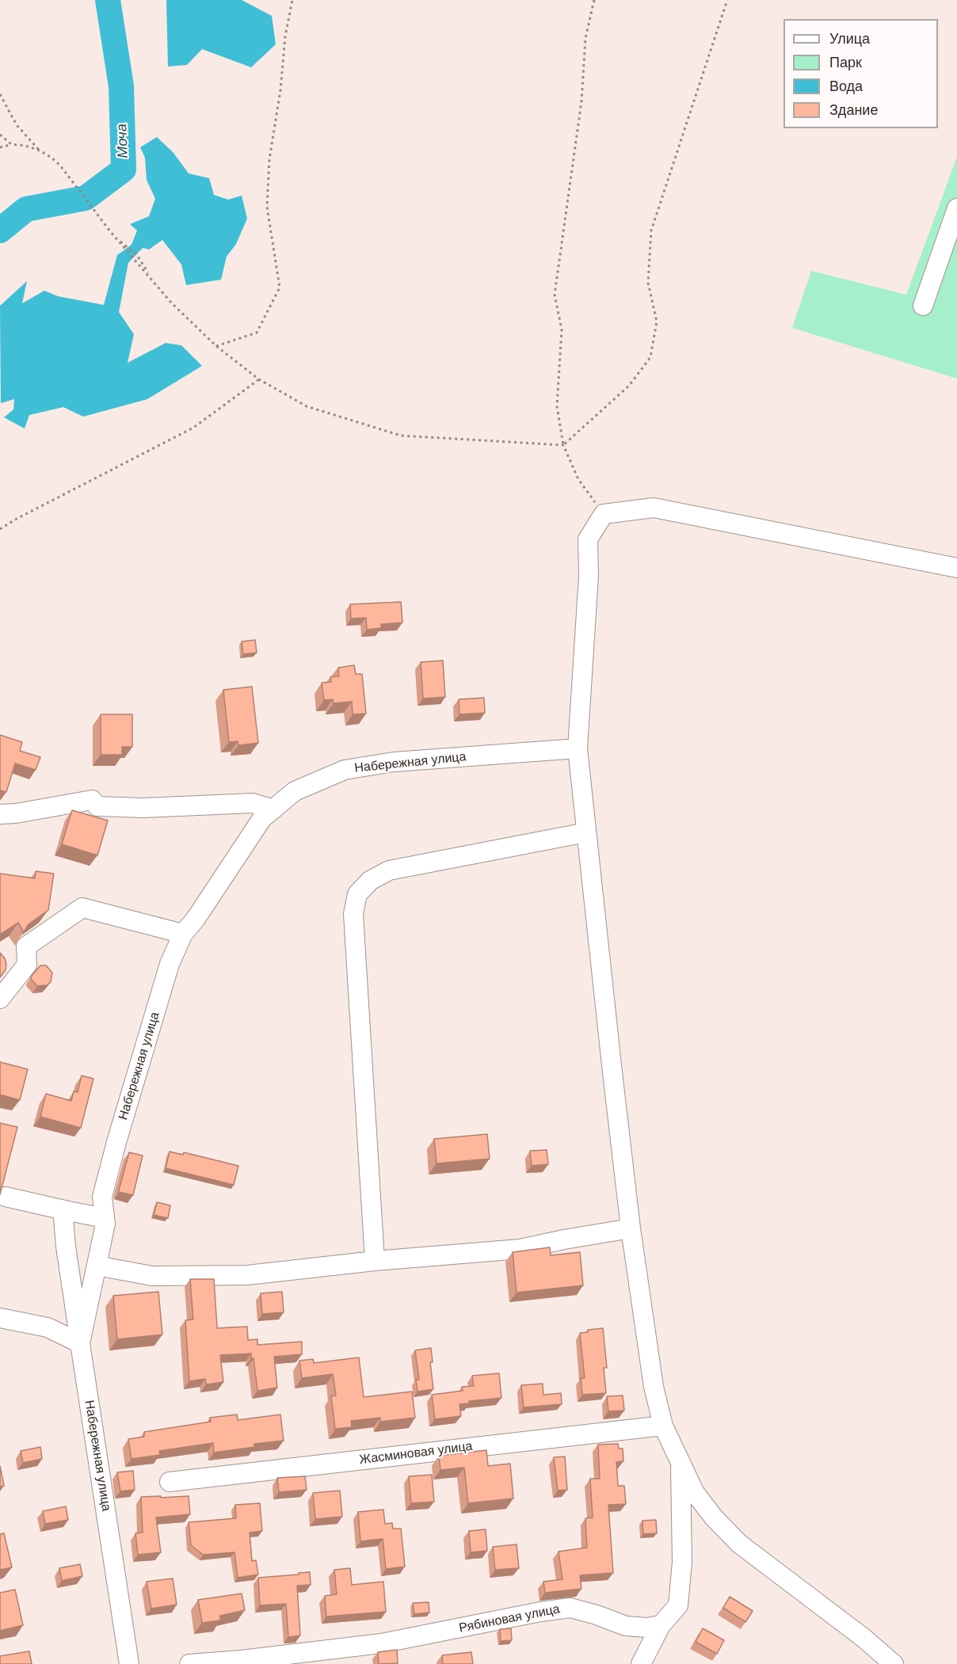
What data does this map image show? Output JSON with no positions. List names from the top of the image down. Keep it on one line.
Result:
{"streets":{"street":["Набережная улица","Жасминовая улица","Рябиновая улица"]},"water":["Моча"],"legend":["Улица","Парк","Вода","Здание"]}
